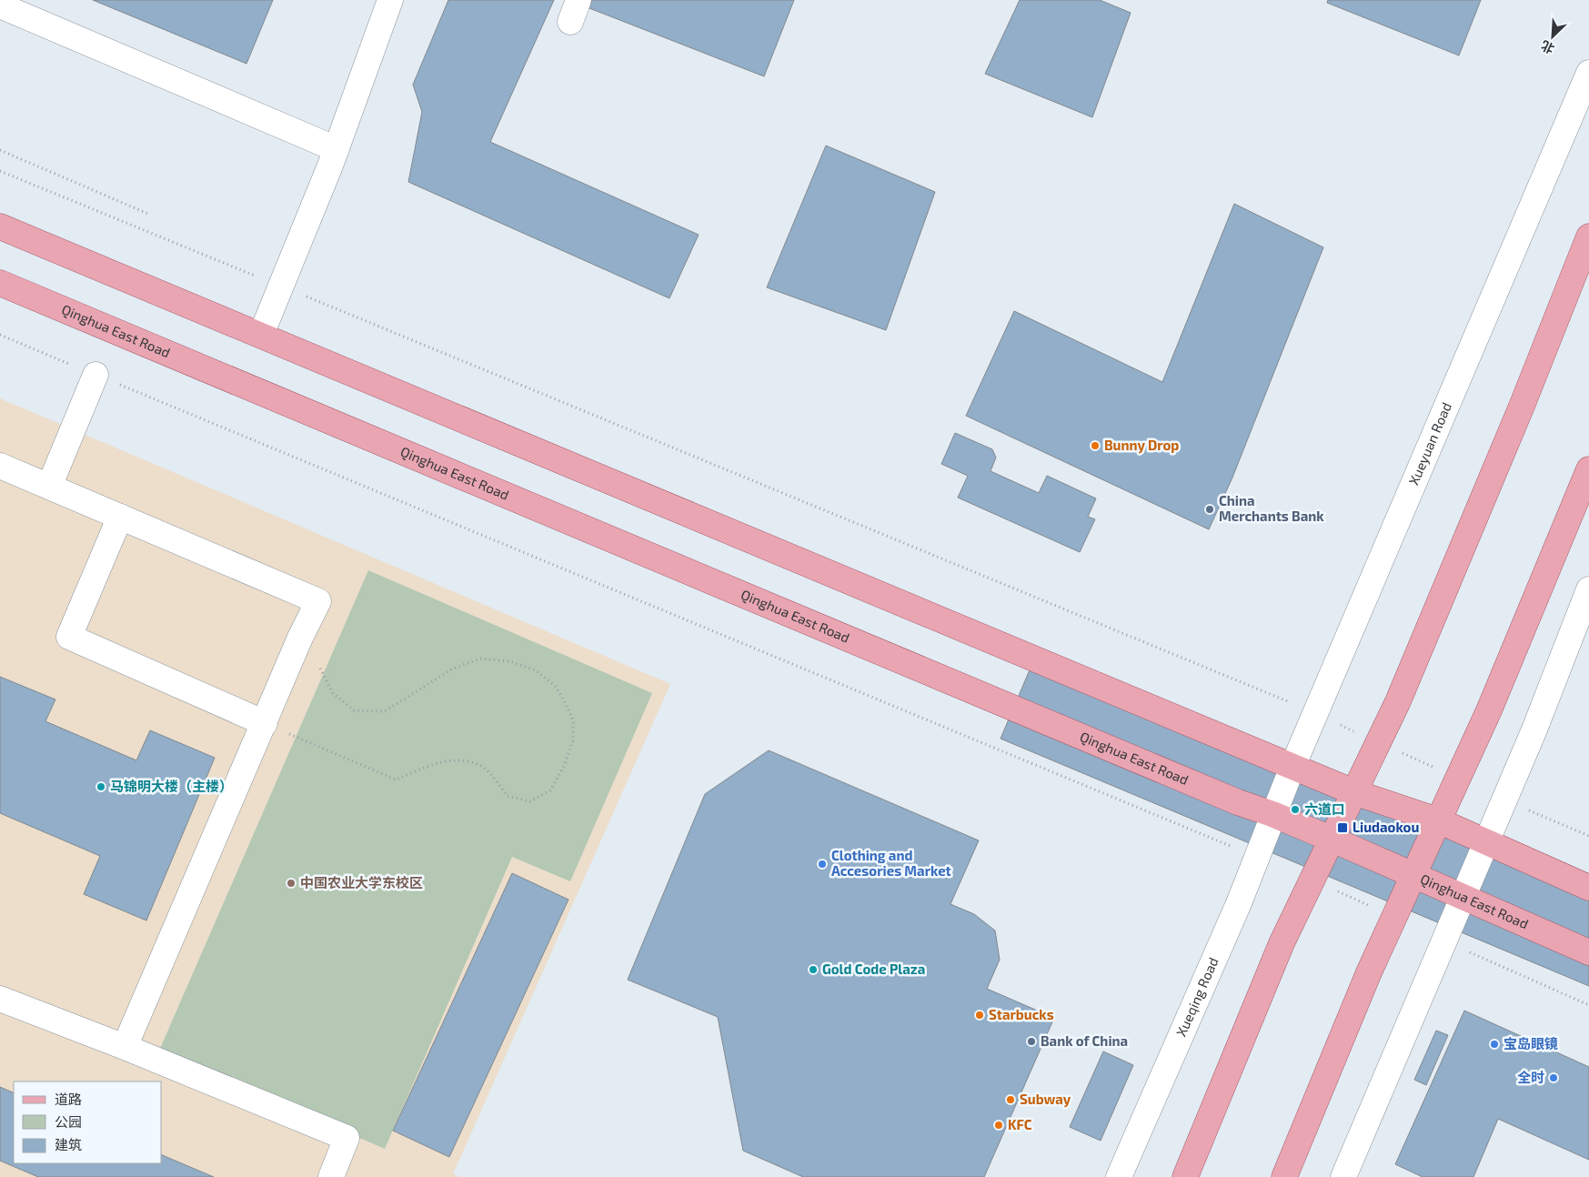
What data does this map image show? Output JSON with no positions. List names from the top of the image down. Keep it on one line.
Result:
{"streets":{"main road":["Qinghua East Road"],"street":["Xueyuan Road","Xueqing Road"]},"crossings":[["Qinghua East Road","Xueyuan Road"],["Qinghua East Road","Xueqing Road"],["Xueyuan Road","Xueqing Road"]],"places":{"other":["Bunny Drop","China Merchants Bank","马锦明大楼（主楼）","六道口","Clothing and Accesories Market","中国农业大学东校区","Gold Code Plaza","Starbucks","Bank of China","宝岛眼镜","全时","Subway","KFC"],"transit":["Liudaokou"]},"legend":["道路","公园","建筑"],"north":"bottom left"}
